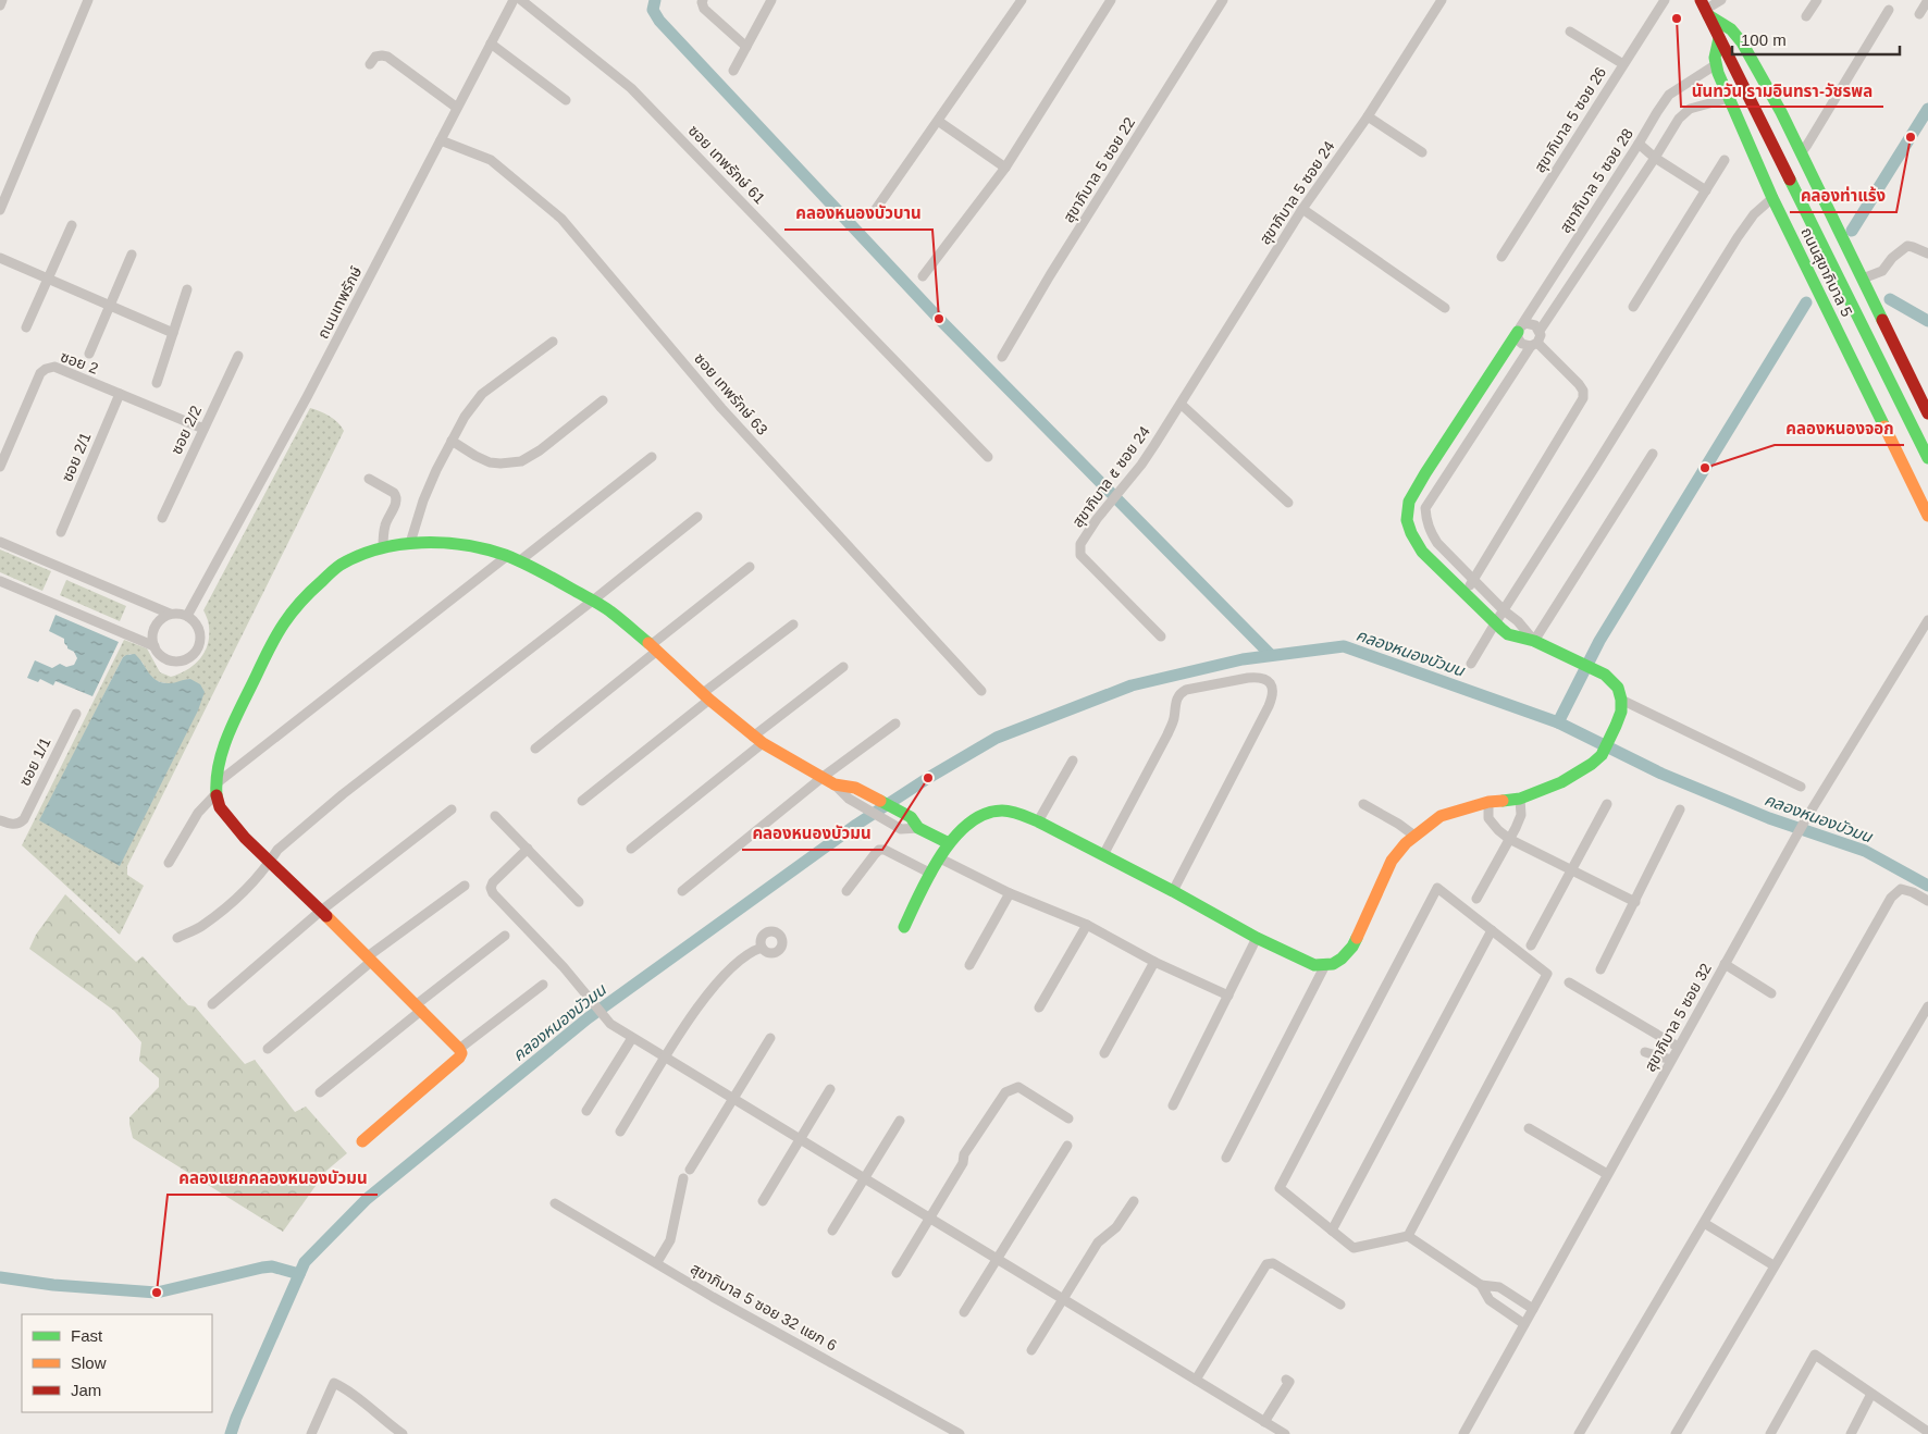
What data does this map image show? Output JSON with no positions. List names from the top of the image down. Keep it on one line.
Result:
{"streets":{"street":["สุขาภิบาล 5 ซอย 26","ซอย เทพรักษ์ 61","สุขาภิบาล 5 ซอย 22","สุขาภิบาล 5 ซอย 28","สุขาภิบาล 5 ซอย 24","ถนนสุขาภิบาล 5","ถนนเทพรักษ์","ซอย 2","ซอย เทพรักษ์ 63","ซอย 2/2","ซอย 2/1","สุขาภิบาล ๕ ซอย 24","ซอย 1/1","สุขาภิบาล 5 ซอย 32","สุขาภิบาล 5 ซอย 32 แยก 6"]},"crossings":[["สุขาภิบาล 5 ซอย 28","ถนนสุขาภิบาล 5"],["สุขาภิบาล 5 ซอย 24","สุขาภิบาล ๕ ซอย 24"],["ถนนเทพรักษ์","ซอย เทพรักษ์ 63"],["ซอย 2","ซอย 2/2"],["ซอย 2","ซอย 2/1"]],"water":["คลองหนองบัวมน"],"places":["นันทวัน รามอินทรา-วัชรพล","คลองท่าแร้ง","คลองหนองบัวบาน","คลองหนองจอก","คลองหนองบัวมน","คลองแยกคลองหนองบัวมน"],"legend":["Fast","Slow","Jam"],"scale_bar":"100 m"}
